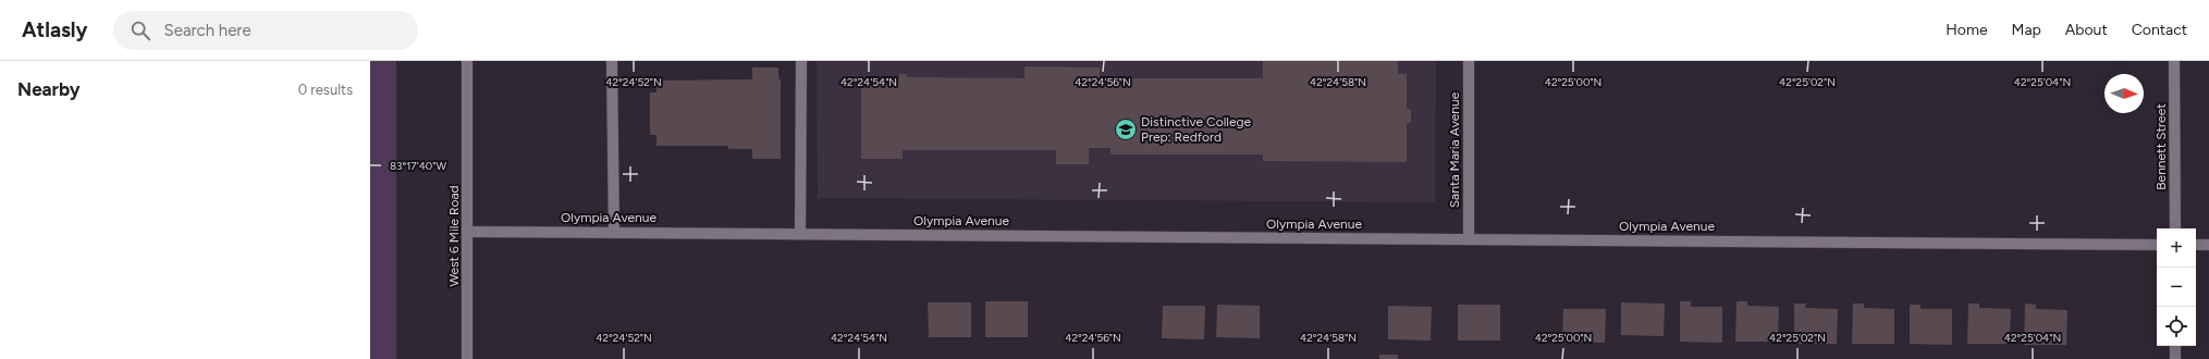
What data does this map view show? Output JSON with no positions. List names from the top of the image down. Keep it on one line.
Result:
{"streets":{"street":["Bennett Street","Santa Maria Avenue","Olympia Avenue","West 6 Mile Road"]},"crossings":[["Santa Maria Avenue","Olympia Avenue"],["Olympia Avenue","West 6 Mile Road"]],"places":{"school or university":["Distinctive College Prep: Redford"]},"north":"right","page":{"header":"Atlasly","search":"Search here","nav":["Home","Map","About","Contact"],"heading":["Nearby","0 results"],"map_buttons":["+","−"]},"coordinates":["42°24'52\"N","42°24'54\"N","42°24'56\"N","42°24'58\"N","42°25'00\"N","42°25'02\"N","42°25'04\"N","83°17'40\"W"]}
